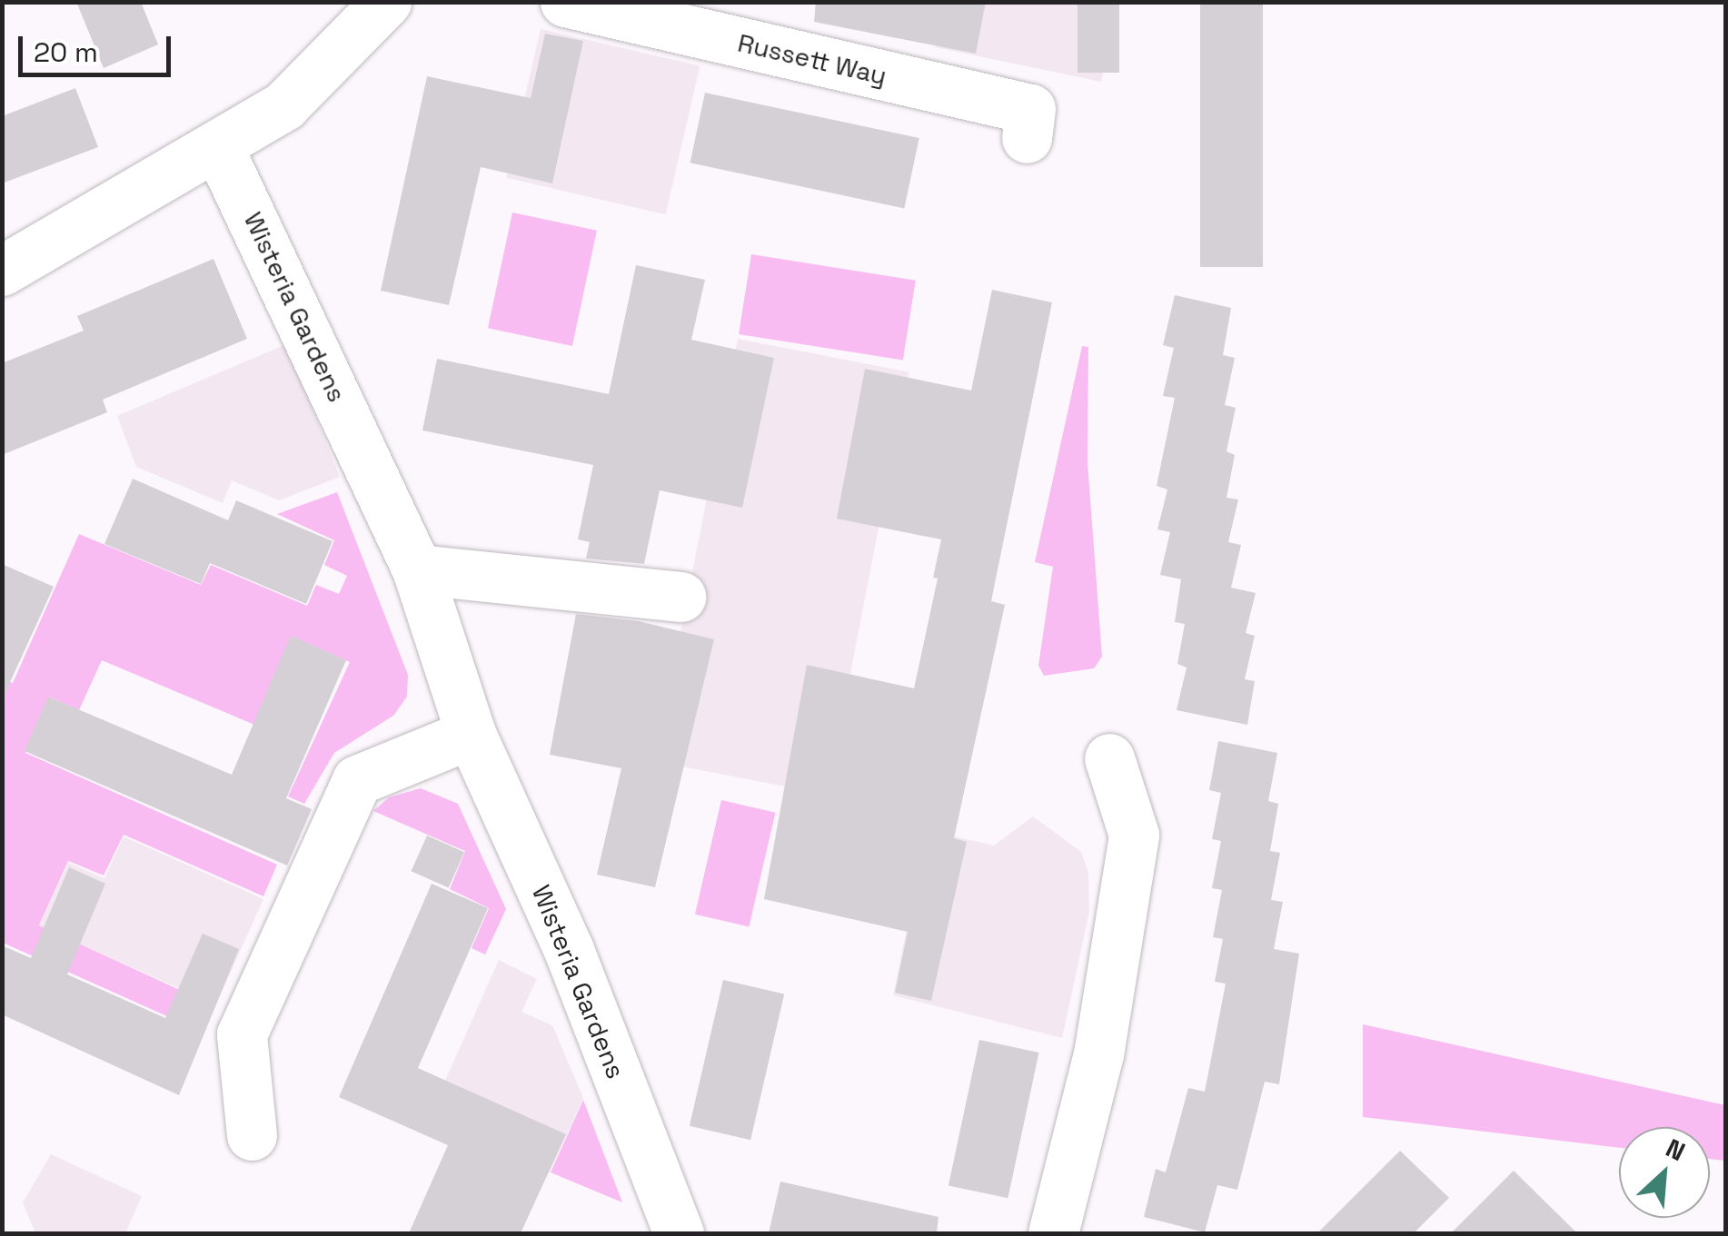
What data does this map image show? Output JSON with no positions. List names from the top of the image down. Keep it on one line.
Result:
{"streets":{"street":["Russett Way","Wisteria Gardens"]},"scale_bar":"20 m","north":"top right"}
